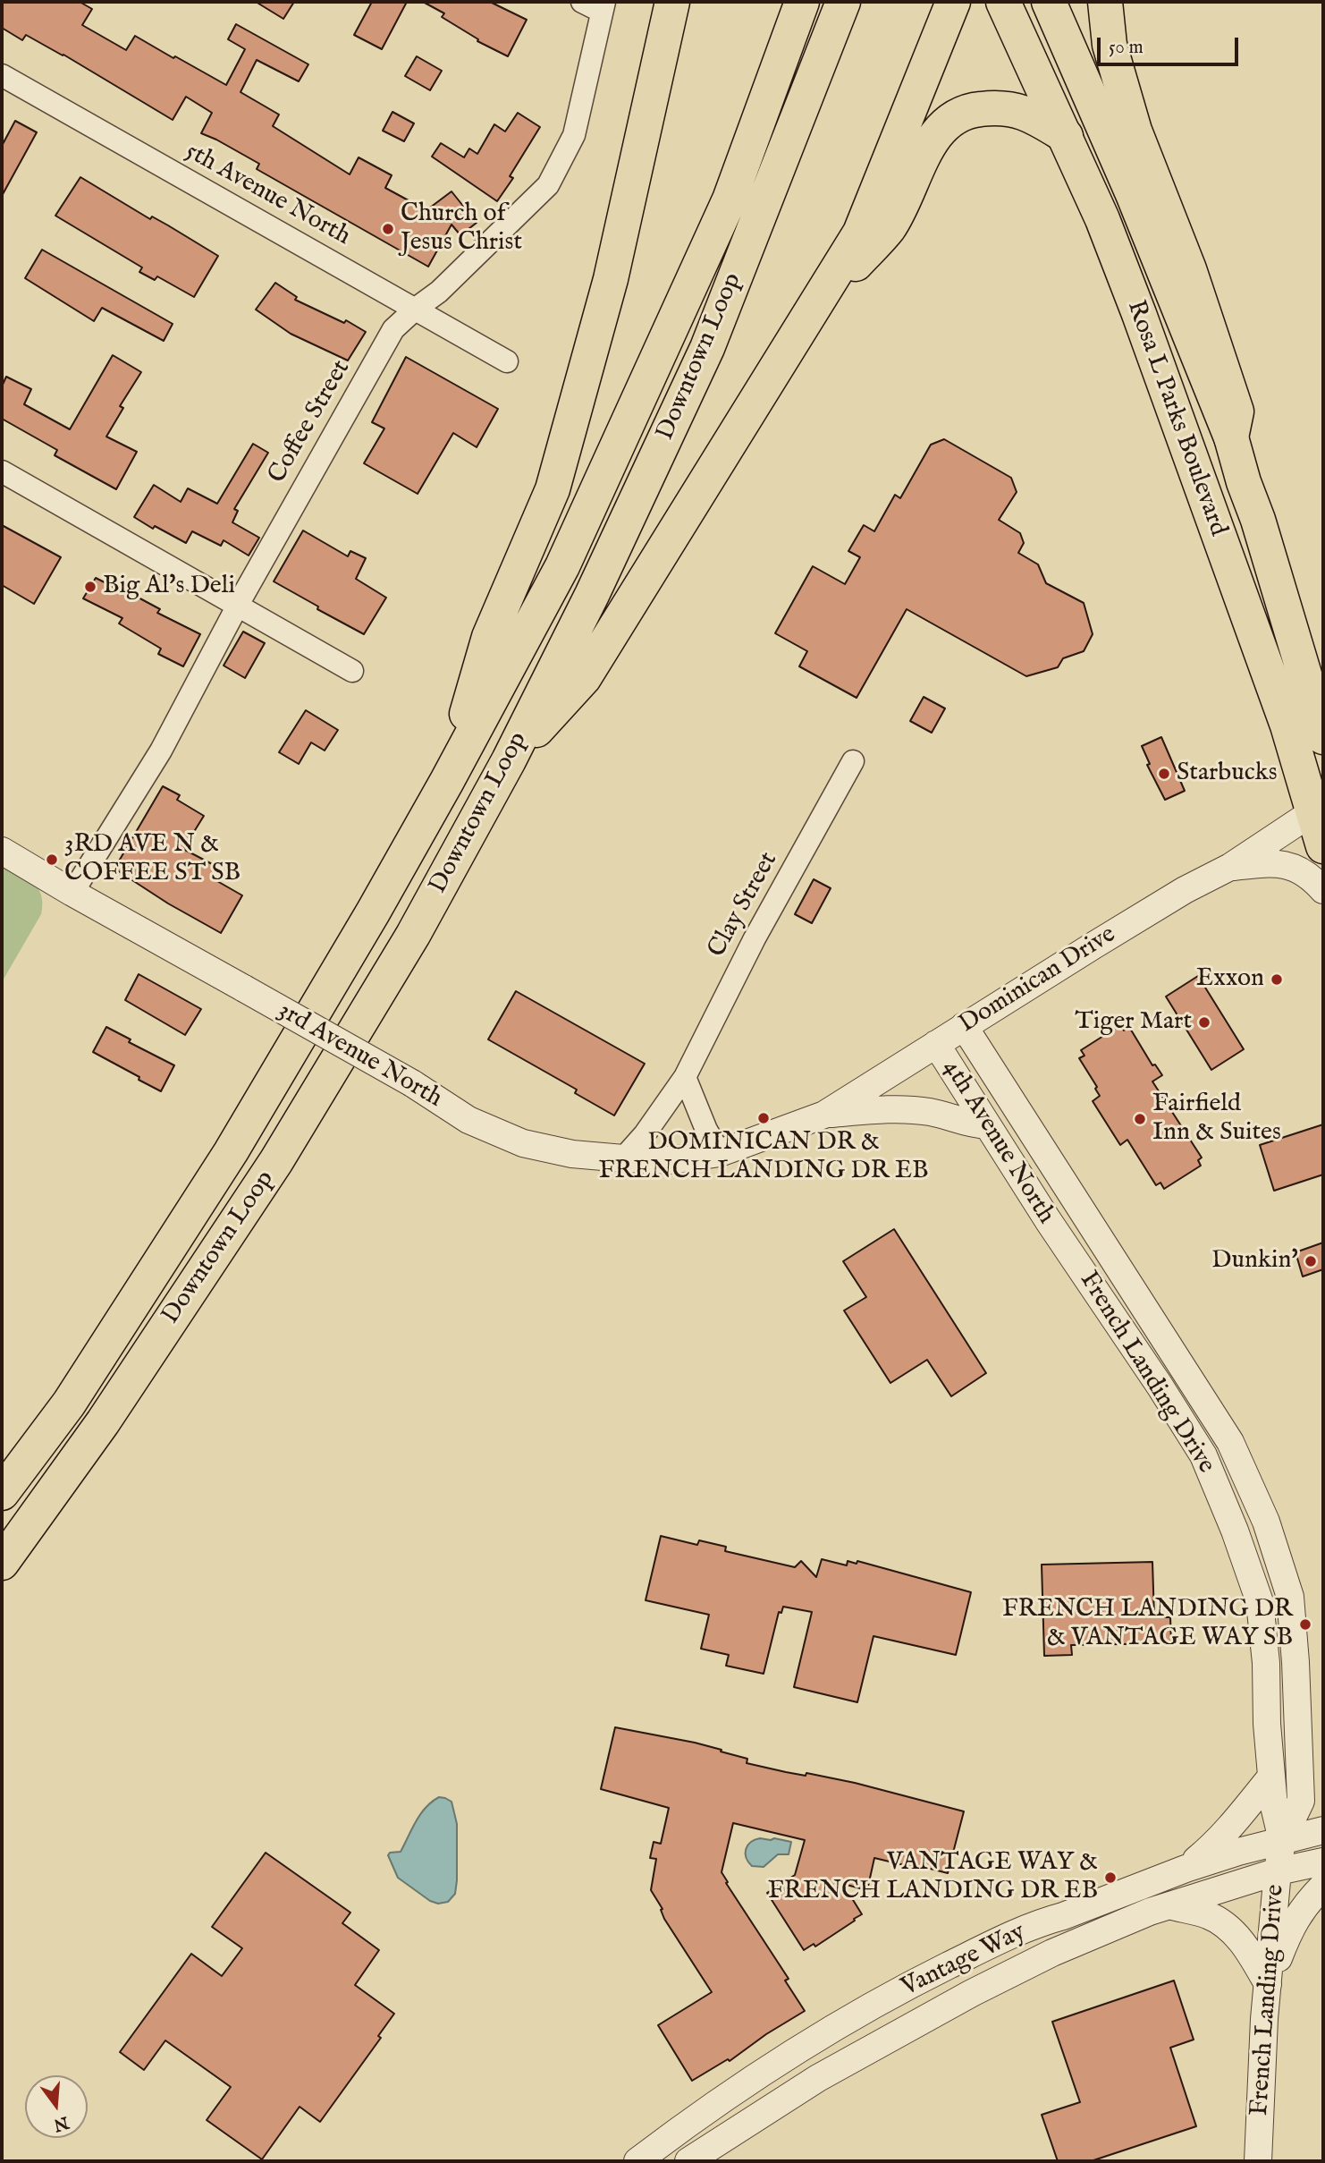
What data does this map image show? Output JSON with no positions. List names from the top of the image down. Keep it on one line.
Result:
{"streets":{"main road":["Downtown Loop","Rosa L Parks Boulevard"],"street":["5th Avenue North","Coffee Street","Clay Street","Dominican Drive","3rd Avenue North","4th Avenue North","French Landing Drive","Vantage Way"]},"crossings":[["5th Avenue North","Coffee Street"],["Rosa L Parks Boulevard","Dominican Drive"],["Coffee Street","3rd Avenue North"],["Clay Street","3rd Avenue North"],["Dominican Drive","3rd Avenue North"],["Dominican Drive","4th Avenue North"],["4th Avenue North","French Landing Drive"],["French Landing Drive","Vantage Way"]],"places":["Church of Jesus Christ","Big Al's Deli","Starbucks","3RD AVE N & COFFEE ST SB","Exxon","Tiger Mart","DOMINICAN DR & FRENCH LANDING DR EB","Fairfield Inn & Suites","Dunkin'","FRENCH LANDING DR & VANTAGE WAY SB","VANTAGE WAY & FRENCH LANDING DR EB"],"scale_bar":"50 m","north":"bottom"}
